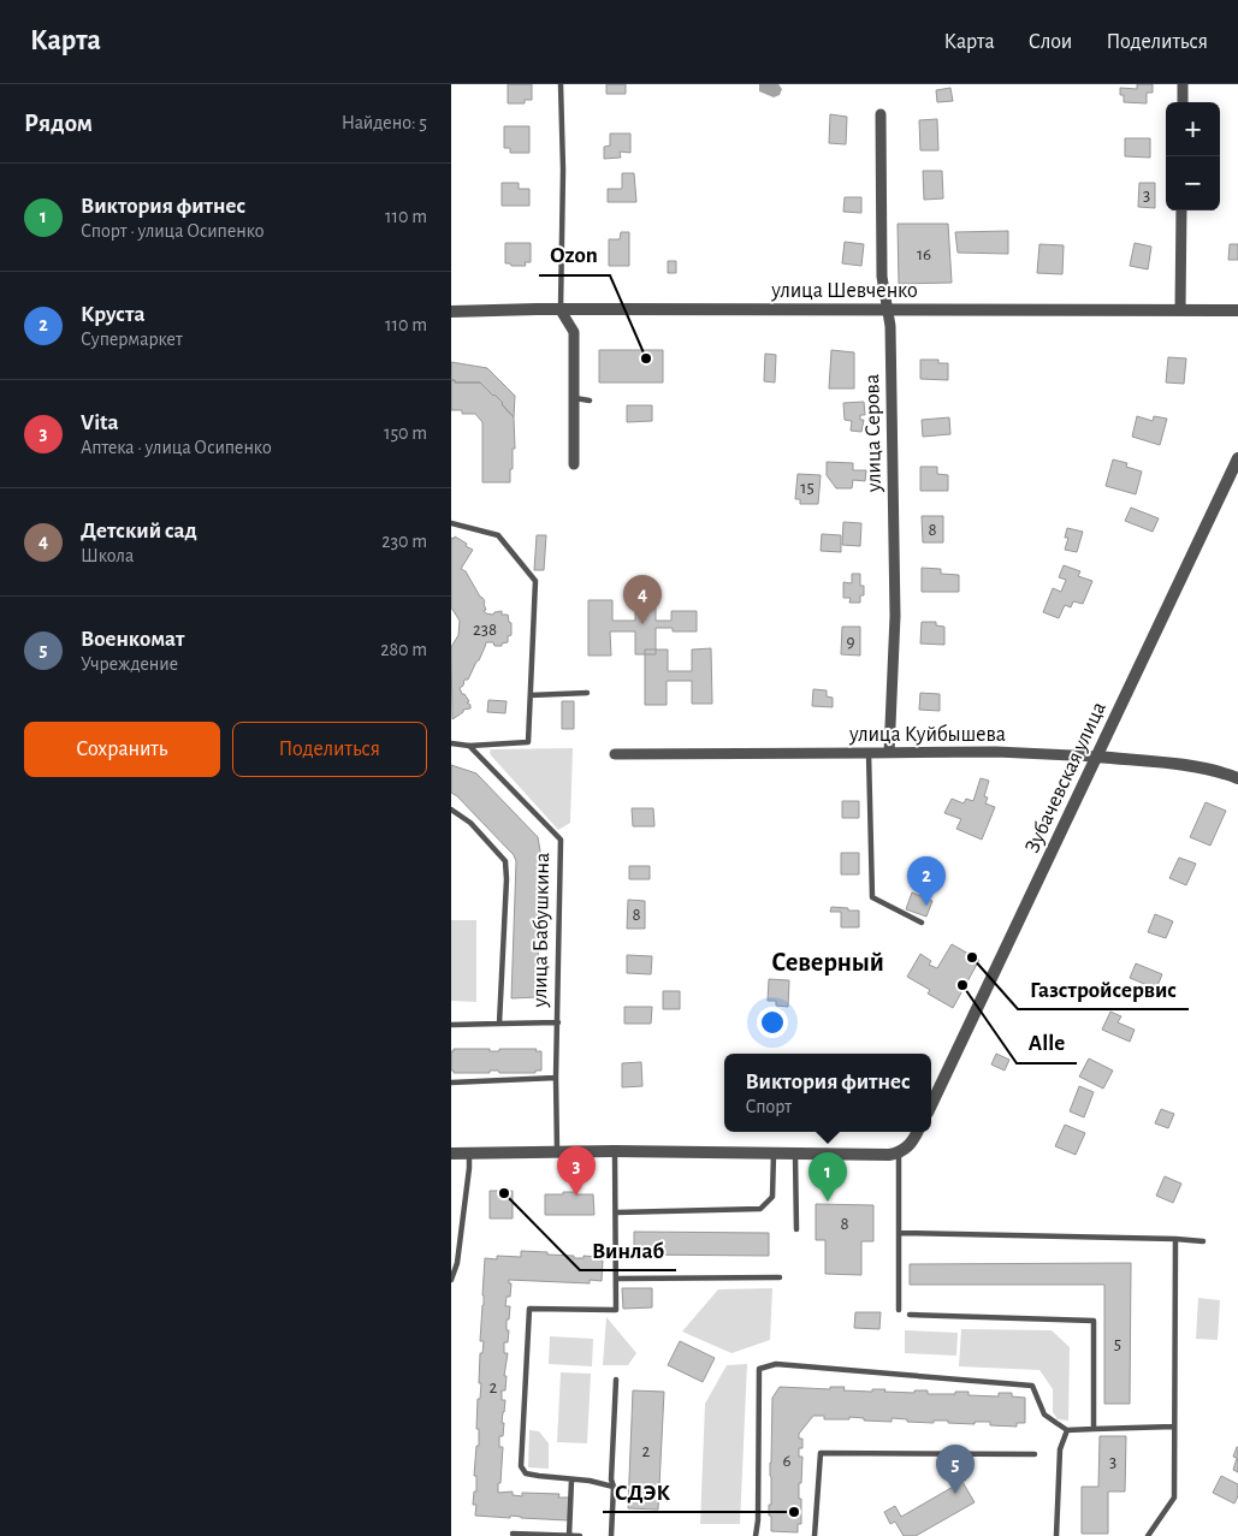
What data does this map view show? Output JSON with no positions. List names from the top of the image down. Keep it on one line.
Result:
{"streets":{"street":["улица Шевченко","улица Серова","улица Куйбышева","Зубачевская улица"],"lane":["улица Бабушкина"]},"crossings":[["улица Шевченко","улица Серова"],["улица Серова","улица Куйбышева"],["улица Куйбышева","Зубачевская улица"]],"districts":["Северный"],"places":["Ozon","Газстройсервис","Alle","Винлаб","СДЭК"],"house_numbers":["3","16","15","8","238","9","8","8","5","2","2","6","3"],"page":{"header":"Карта","nav":["Карта","Слои","Поделиться"],"heading":["Рядом","Найдено: 5"],"map_buttons":["+","−"],"list":[{"mark":"1","name":"Виктория фитнес","note":"Спорт · улица Осипенко","value":"110 m"},{"mark":"2","name":"Круста","note":"Супермаркет","value":"110 m"},{"mark":"3","name":"Vita","note":"Аптека · улица Осипенко","value":"150 m"},{"mark":"4","name":"Детский сад","note":"Школа","value":"230 m"},{"mark":"5","name":"Военкомат","note":"Учреждение","value":"280 m"}],"pins":["4","2","3","1","5"],"buttons":["Сохранить","Поделиться"],"popup":["Виктория фитнес","Спорт"]}}
